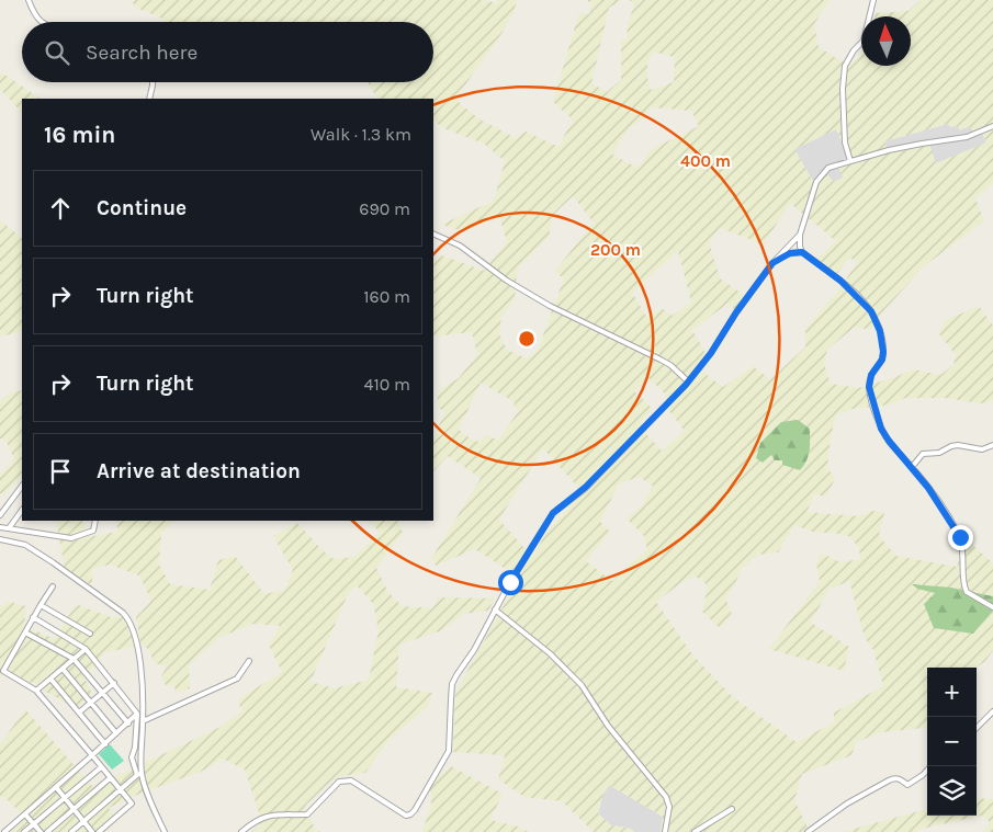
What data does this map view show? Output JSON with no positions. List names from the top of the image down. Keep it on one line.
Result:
{"north":"top","page":{"search":"Search here","heading":["16 min","Walk · 1.3 km"],"list":[["Continue","690 m"],["Turn right","160 m"],["Turn right","410 m"],"Arrive at destination"],"map_buttons":["+","−"]},"rings":["400 m","200 m"]}
